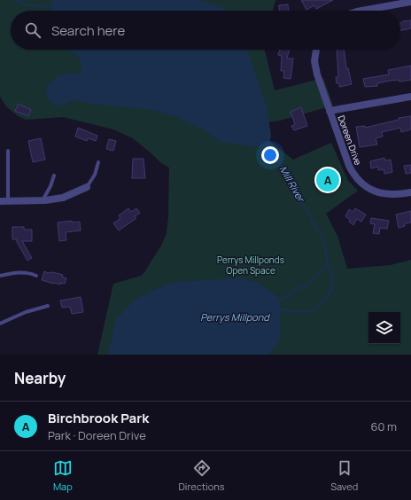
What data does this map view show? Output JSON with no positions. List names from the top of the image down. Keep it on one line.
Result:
{"streets":{"street":["Doreen Drive"]},"water":["Mill River","Perrys Millpond"],"parks":["Perrys Millponds Open Space"],"page":{"search":"Search here","pins":"A","heading":"Nearby","list":[{"mark":"A","name":"Birchbrook Park","note":"Park · Doreen Drive","value":"60 m"}],"nav":["Map","Directions","Saved"]}}
